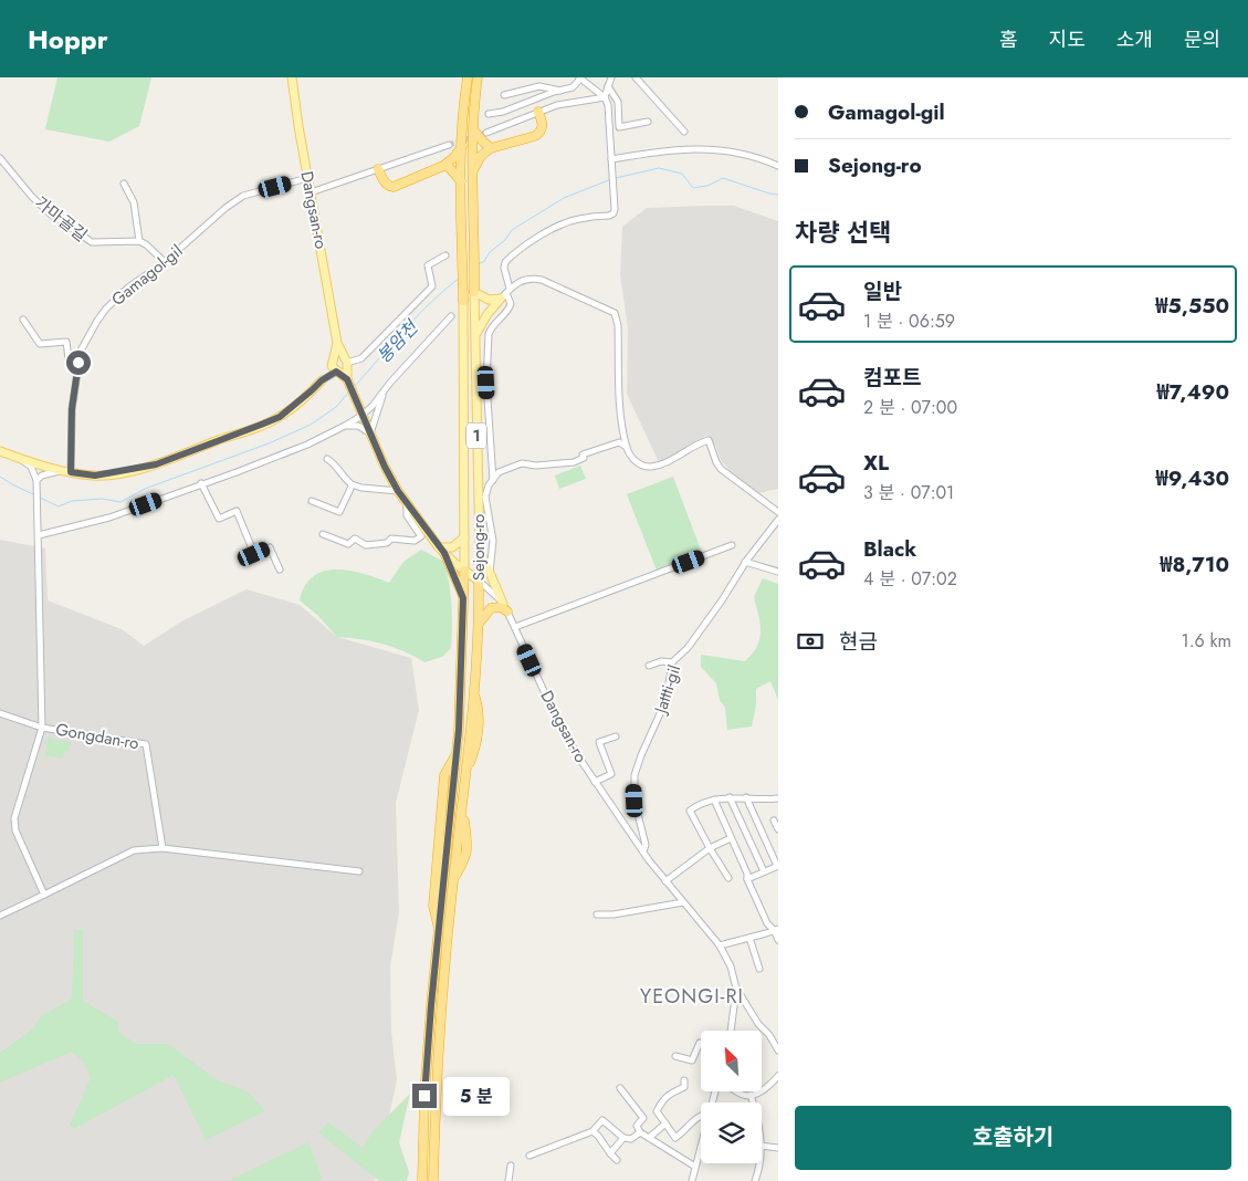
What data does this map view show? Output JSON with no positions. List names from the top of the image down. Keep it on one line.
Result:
{"streets":{"highway":["1","Sejong-ro"],"main road":["Dangsan-ro"],"street":["가마골길","Gamagol-gil","Jattti-gil","Gongdan-ro"]},"crossings":[["Dangsan-ro","Gamagol-gil"],["Dangsan-ro","Sejong-ro"],["Dangsan-ro","Jattti-gil"]],"districts":["YEONGI-RI"],"water":["봉암천"],"north":"top left","page":{"header":"Hoppr","nav":["홈","지도","소개","문의"],"banner":["Gamagol-gil","Sejong-ro"],"heading":"차량 선택","list":[{"name":"일반","note":"1 분 · 06:59","value":"₩5,550"},{"name":"컴포트","note":"2 분 · 07:00","value":"₩7,490"},{"name":"XL","note":"3 분 · 07:01","value":"₩9,430"},{"name":"Black","note":"4 분 · 07:02","value":"₩8,710"}],"pay":["현금","1.6 km"],"bubble":"5 분","buttons":"호출하기"}}
